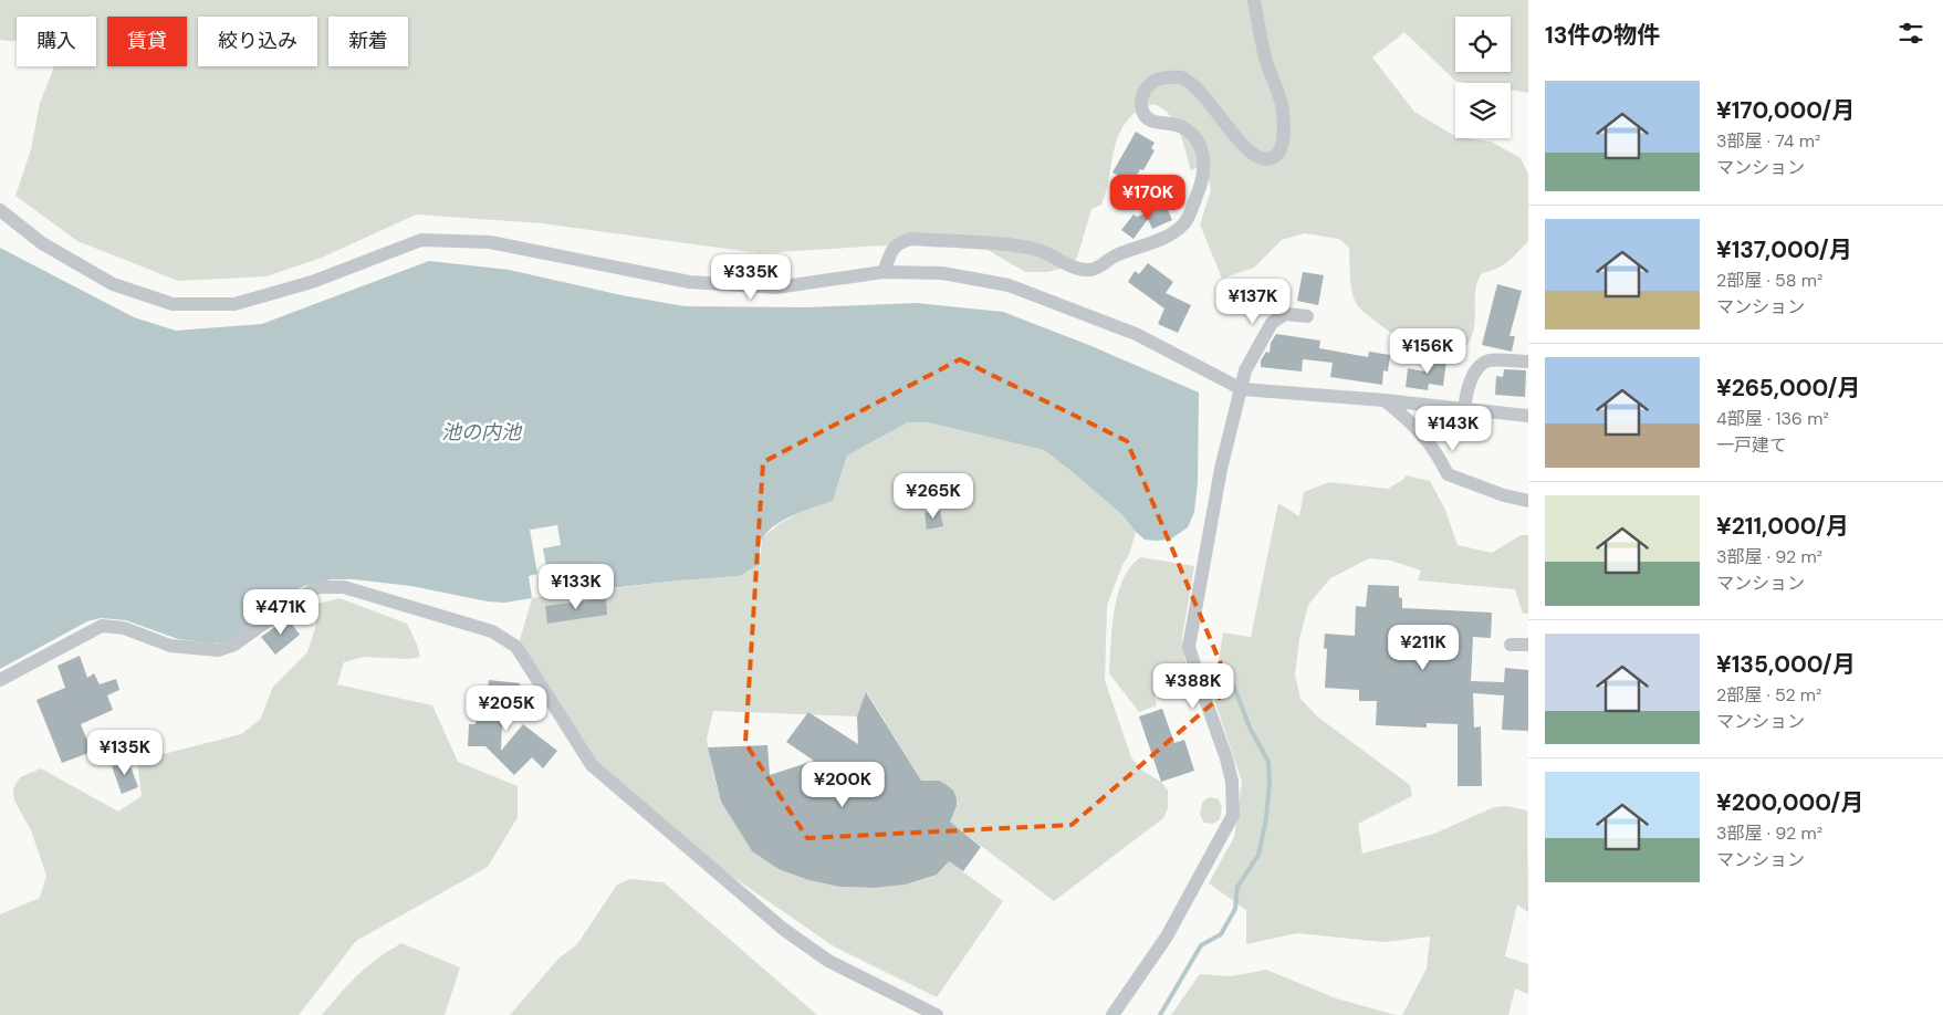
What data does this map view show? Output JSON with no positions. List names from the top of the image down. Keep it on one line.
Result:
{"water":["池の内池"],"page":{"heading":"13件の物件","chip":["購入","賃貸","絞り込み","新着"],"list":[{"name":"¥170,000/月","note":"3部屋 · 74 m² · マンション"},{"name":"¥137,000/月","note":"2部屋 · 58 m² · マンション"},{"name":"¥265,000/月","note":"4部屋 · 136 m² · 一戸建て"},{"name":"¥211,000/月","note":"3部屋 · 92 m² · マンション"},{"name":"¥135,000/月","note":"2部屋 · 52 m² · マンション"},{"name":"¥200,000/月","note":"3部屋 · 92 m² · マンション"}],"price":["¥170K","¥335K","¥137K","¥156K","¥143K","¥265K","¥133K","¥471K","¥211K","¥388K","¥205K","¥135K","¥200K"]}}
